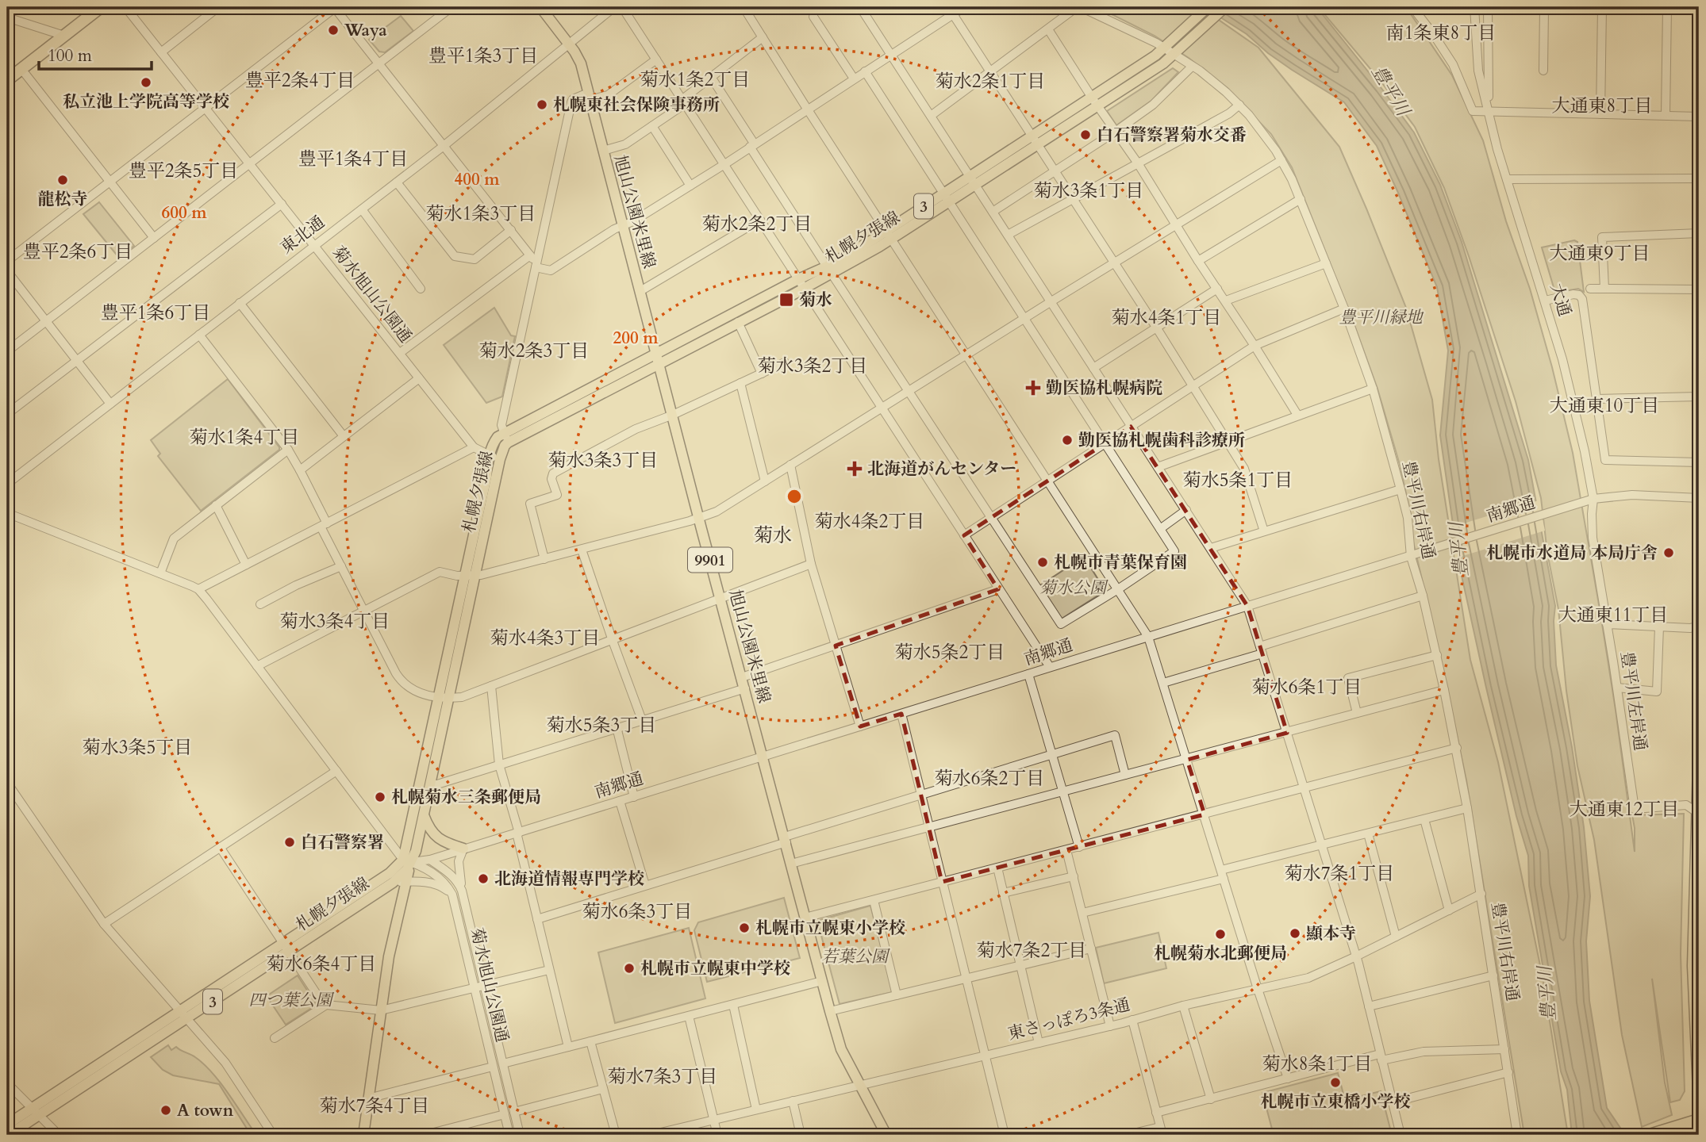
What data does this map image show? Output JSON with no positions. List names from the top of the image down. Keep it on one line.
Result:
{"streets":{"main road":["3","旭山公園米里線","札幌夕張線","9901"],"street":["東北通","菊水旭山公園通","大通","南郷通","豊平川右岸通","豊平川左岸通","東さっぽろ3条通"]},"crossings":[["旭山公園米里線","東北通"],["旭山公園米里線","札幌夕張線"],["旭山公園米里線","南郷通"],["旭山公園米里線","東さっぽろ3条通"],["東北通","菊水旭山公園通"],["札幌夕張線","菊水旭山公園通"],["札幌夕張線","南郷通"],["札幌夕張線","豊平川右岸通"],["菊水旭山公園通","南郷通"],["大通","南郷通"],["大通","豊平川左岸通"],["南郷通","豊平川右岸通"],["南郷通","豊平川左岸通"],["豊平川右岸通","東さっぽろ3条通"]],"districts":["南1条東8丁目","豊平1条3丁目","菊水1条2丁目","豊平2条4丁目","菊水2条1丁目","大通東8丁目","豊平1条4丁目","豊平2条5丁目","菊水3条1丁目","菊水1条3丁目","菊水2条2丁目","豊平2条6丁目","大通東9丁目","豊平1条6丁目","菊水4条1丁目","菊水2条3丁目","菊水3条2丁目","大通東10丁目","菊水1条4丁目","菊水3条3丁目","菊水5条1丁目","菊水4条2丁目","菊水","大通東11丁目","菊水3条4丁目","菊水4条3丁目","菊水5条2丁目","菊水6条1丁目","菊水5条3丁目","菊水3条5丁目","菊水6条2丁目","大通東12丁目","菊水7条1丁目","菊水6条3丁目","菊水7条2丁目","菊水6条4丁目","菊水8条1丁目","菊水7条3丁目","菊水7条4丁目"],"water":["豊平川"],"parks":["豊平川緑地","菊水公園","若葉公園","四つ葉公園"],"places":{"other":["Waya","私立池上学院高等学校","札幌東社会保険事務所","白石警察署菊水交番","龍松寺","勤医協札幌歯科診療所","札幌市水道局 本局庁舎","札幌市青葉保育園","札幌菊水三条郵便局","白石警察署","北海道情報専門学校","札幌市立幌東小学校","顯本寺","札幌菊水北郵便局","札幌市立幌東中学校","札幌市立東橋小学校","A town"],"transit":["菊水"],"health":["勤医協札幌病院","北海道がんセンター"]},"scale_bar":"100 m","rings":["400 m","600 m","200 m"]}
